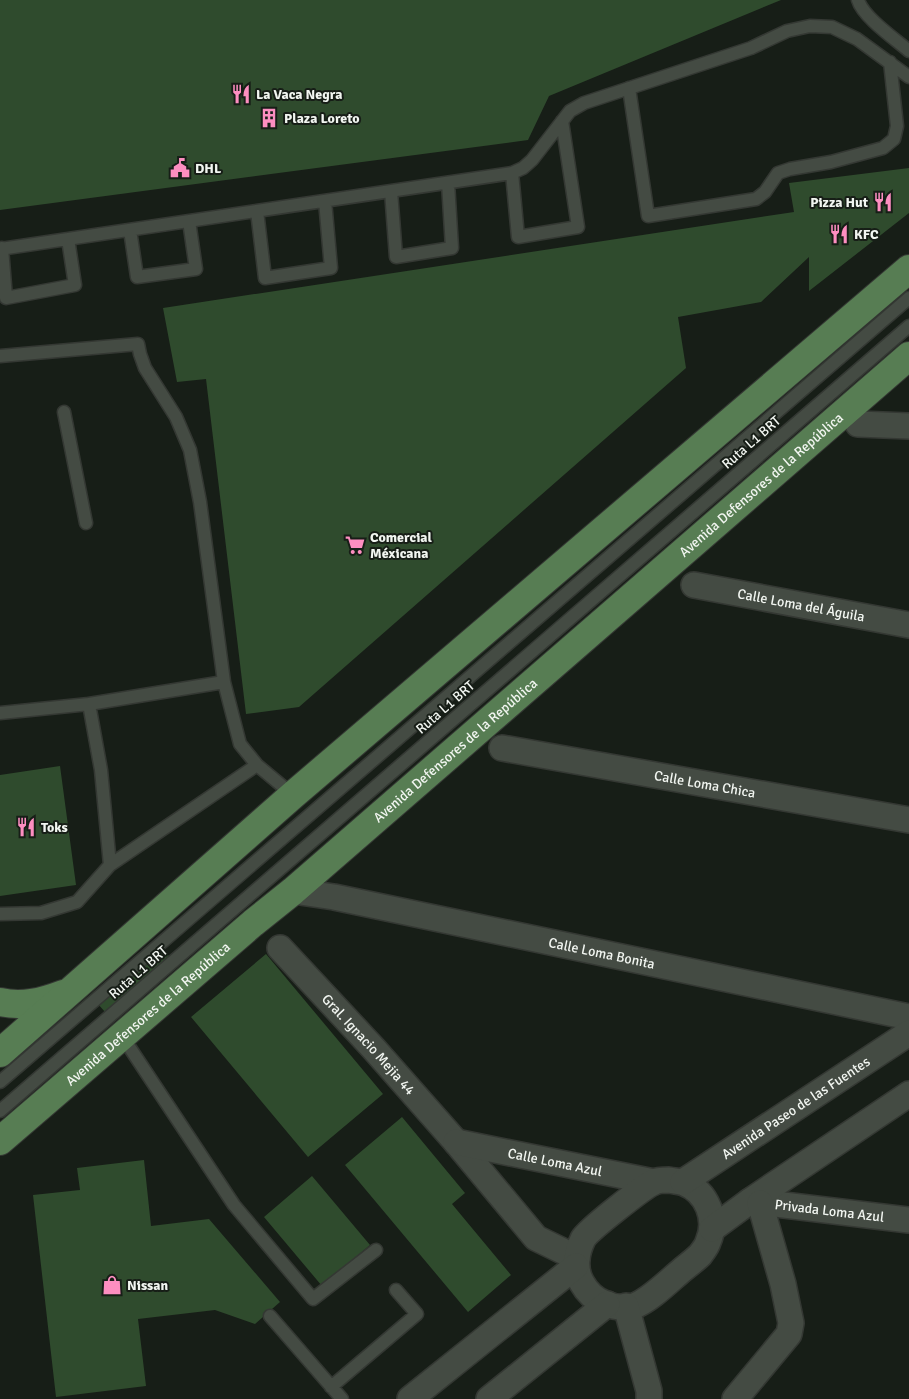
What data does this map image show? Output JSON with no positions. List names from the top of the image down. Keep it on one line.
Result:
{"streets":{"main road":["Avenida Defensores de la República"],"street":["Calle Loma del Águila","Calle Loma Chica","Calle Loma Bonita","Gral. Ignacio Mejia 44","Avenida Paseo de las Fuentes","Calle Loma Azul","Privada Loma Azul"],"lane":["Ruta L1 BRT"]},"crossings":[["Avenida Defensores de la República","Calle Loma Bonita"],["Gral. Ignacio Mejia 44","Avenida Paseo de las Fuentes"],["Gral. Ignacio Mejia 44","Calle Loma Azul"],["Avenida Paseo de las Fuentes","Calle Loma Azul"]],"places":{"restaurant":["La Vaca Negra","Pizza Hut","KFC","Toks"],"building":["Plaza Loreto"],"public building":["DHL"],"supermarket":["Comercial Méxicana"],"shop":["Nissan"]}}
